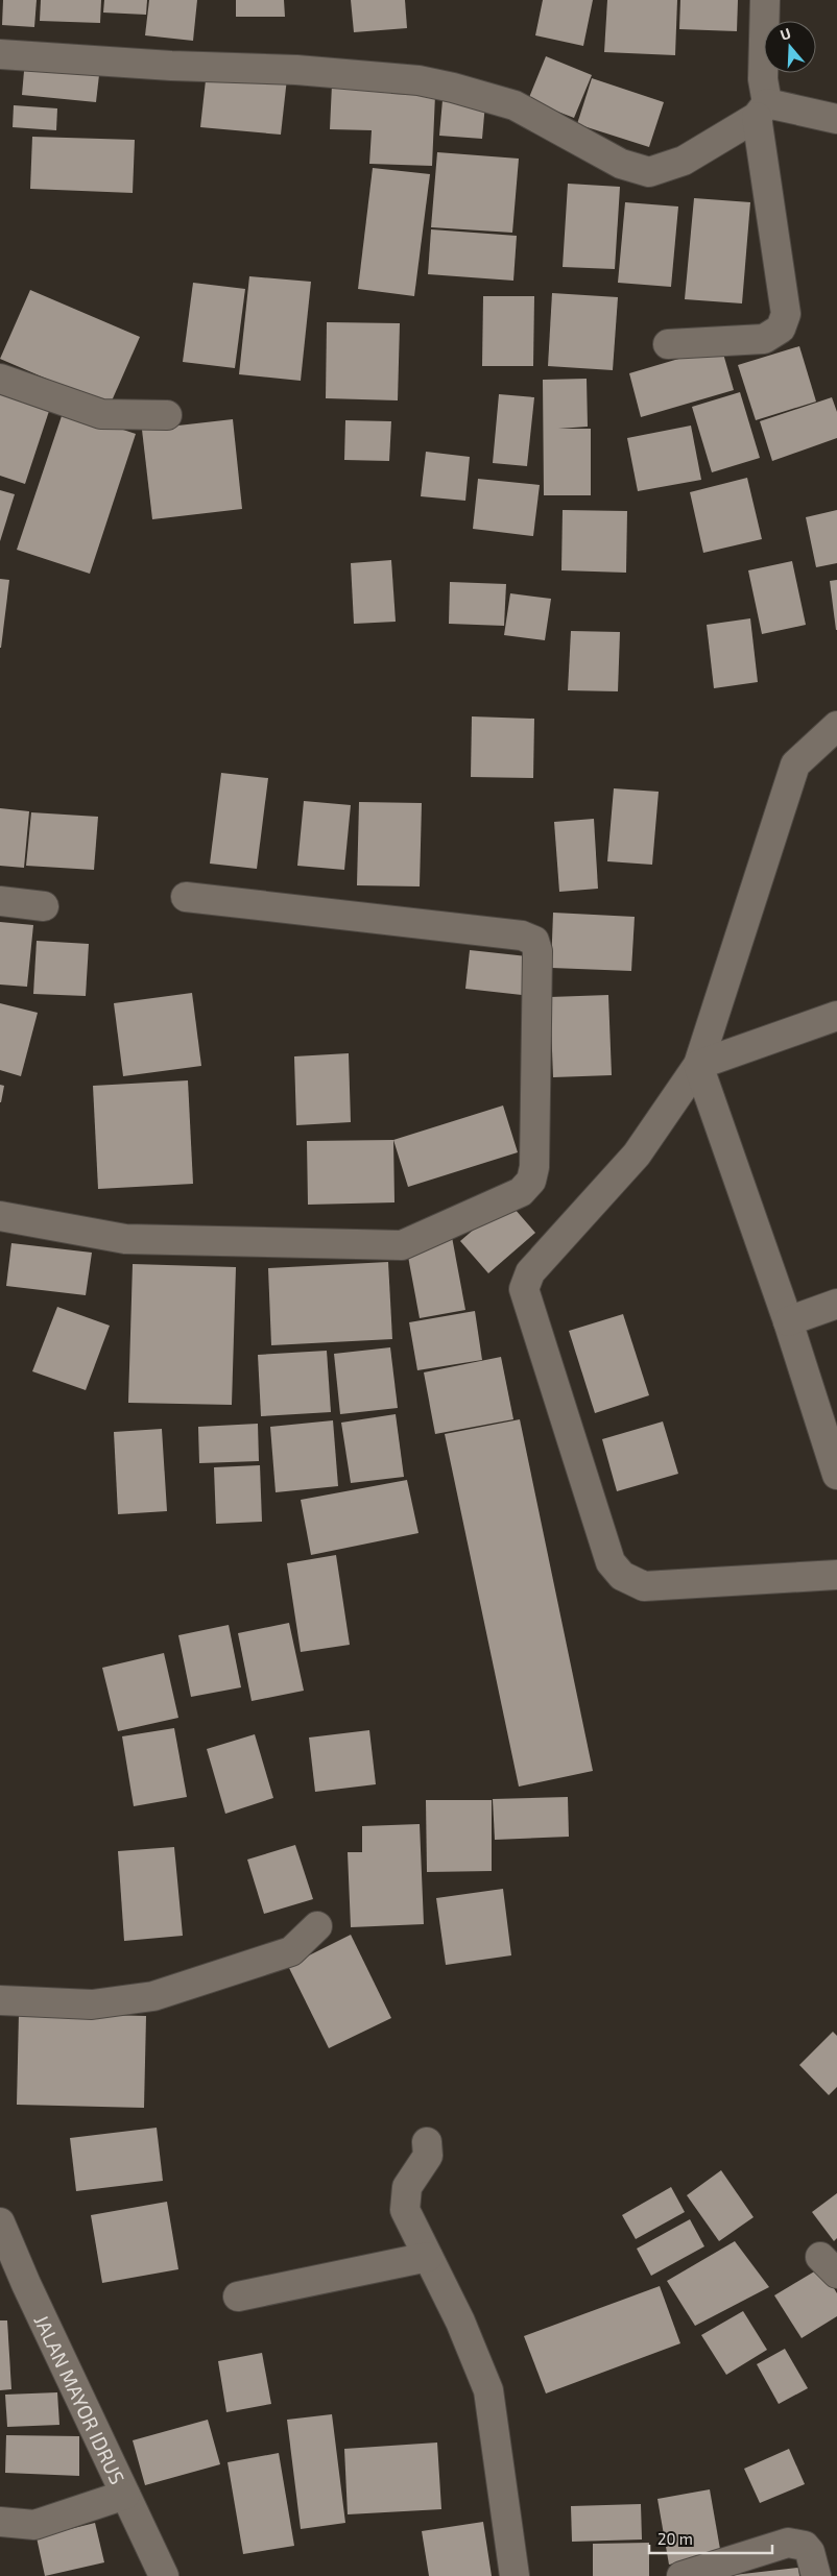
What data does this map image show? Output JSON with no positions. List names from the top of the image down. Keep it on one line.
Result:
{"streets":{"street":["JALAN MAYOR IDRUS"]},"scale_bar":"20 m","north":"top"}
